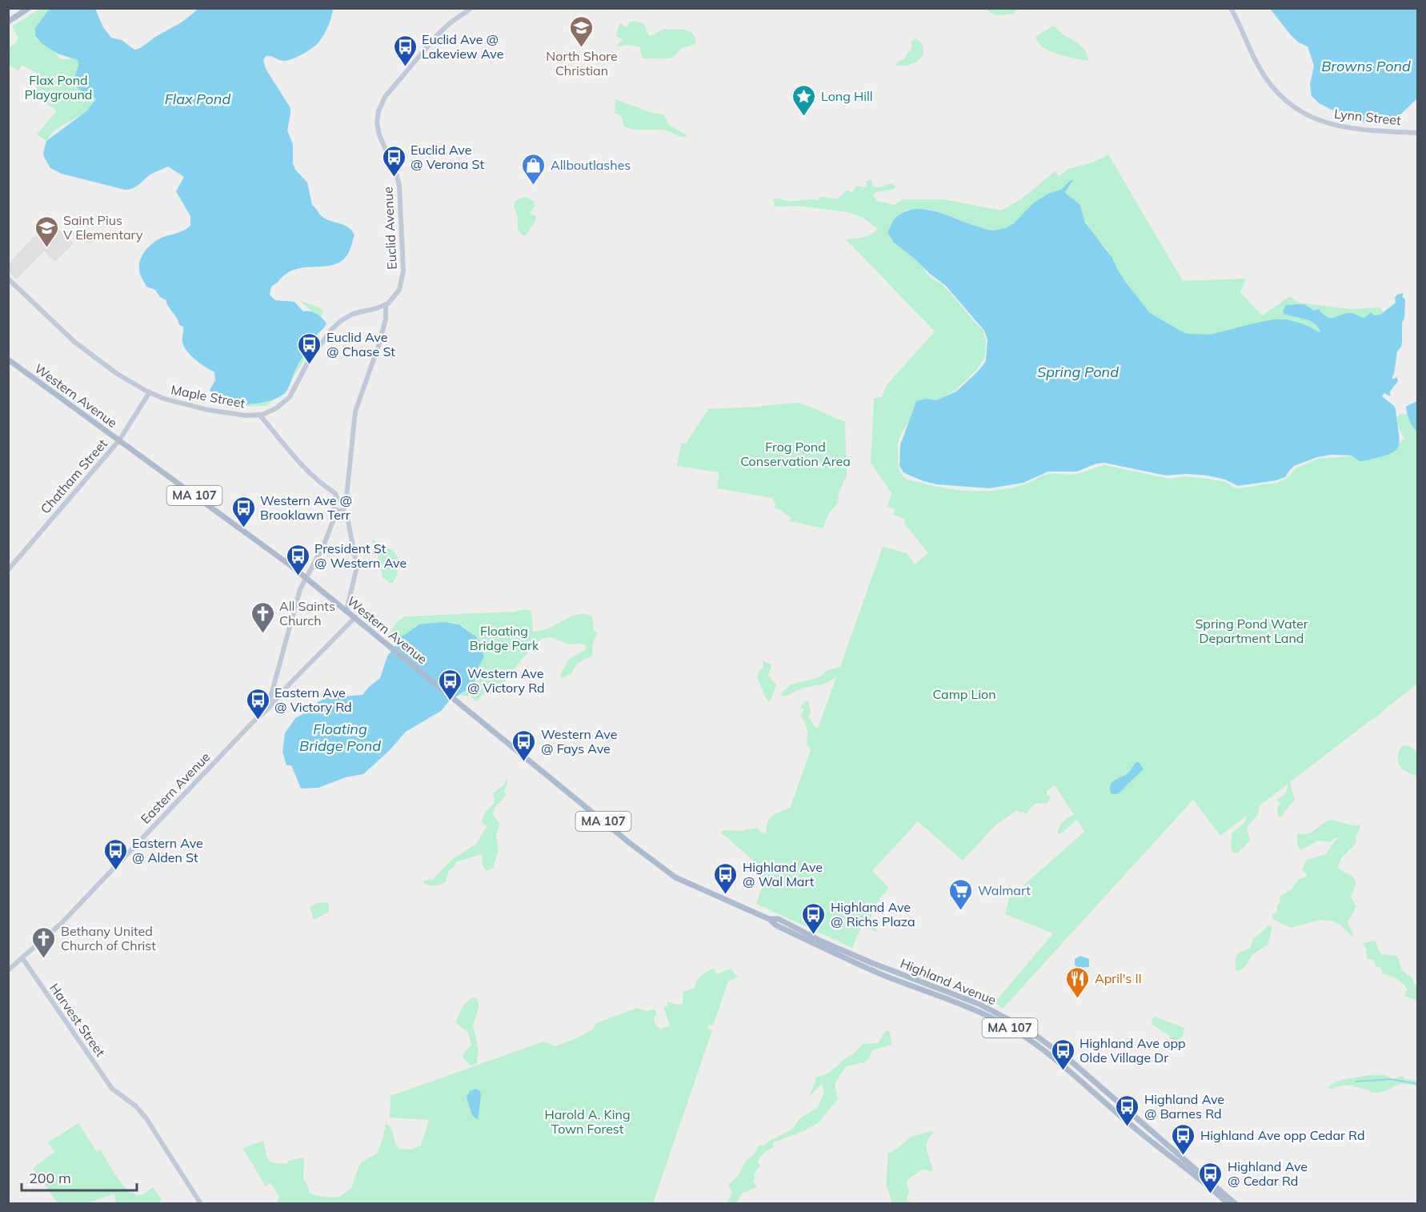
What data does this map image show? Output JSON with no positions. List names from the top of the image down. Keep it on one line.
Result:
{"streets":{"main road":["Western Avenue","MA 107","Highland Avenue"],"street":["Lynn Street","Euclid Avenue","Maple Street","Chatham Street","Eastern Avenue","Harvest Street"]},"crossings":[["Western Avenue","Chatham Street"],["Western Avenue","Eastern Avenue"],["Western Avenue","Highland Avenue"],["Maple Street","Chatham Street"],["Eastern Avenue","Harvest Street"]],"water":["Browns Pond","Flax Pond","Spring Pond","Floating Bridge Pond"],"parks":["Flax Pond Playground","Frog Pond Conservation Area","Spring Pond Water Department Land","Floating Bridge Park","Camp Lion","Harold A. King Town Forest"],"places":{"school or university":["North Shore Christian","Saint Pius V Elementary"],"bus stop":["Euclid Ave @ Lakeview Ave","Euclid Ave @ Verona St","Euclid Ave @ Chase St","Western Ave @ Brooklawn Terr","President St @ Western Ave","Western Ave @ Victory Rd","Eastern Ave @ Victory Rd","Western Ave @ Fays Ave","Eastern Ave @ Alden St","Highland Ave @ Wal Mart","Highland Ave @ Richs Plaza","Highland Ave opp Olde Village Dr","Highland Ave @ Barnes Rd","Highland Ave opp Cedar Rd","Highland Ave @ Cedar Rd"],"place":["Long Hill"],"shop":["Allboutlashes"],"church":["All Saints Church","Bethany United Church of Christ"],"supermarket":["Walmart"],"restaurant":["April's II"]},"scale_bar":"200 m"}
